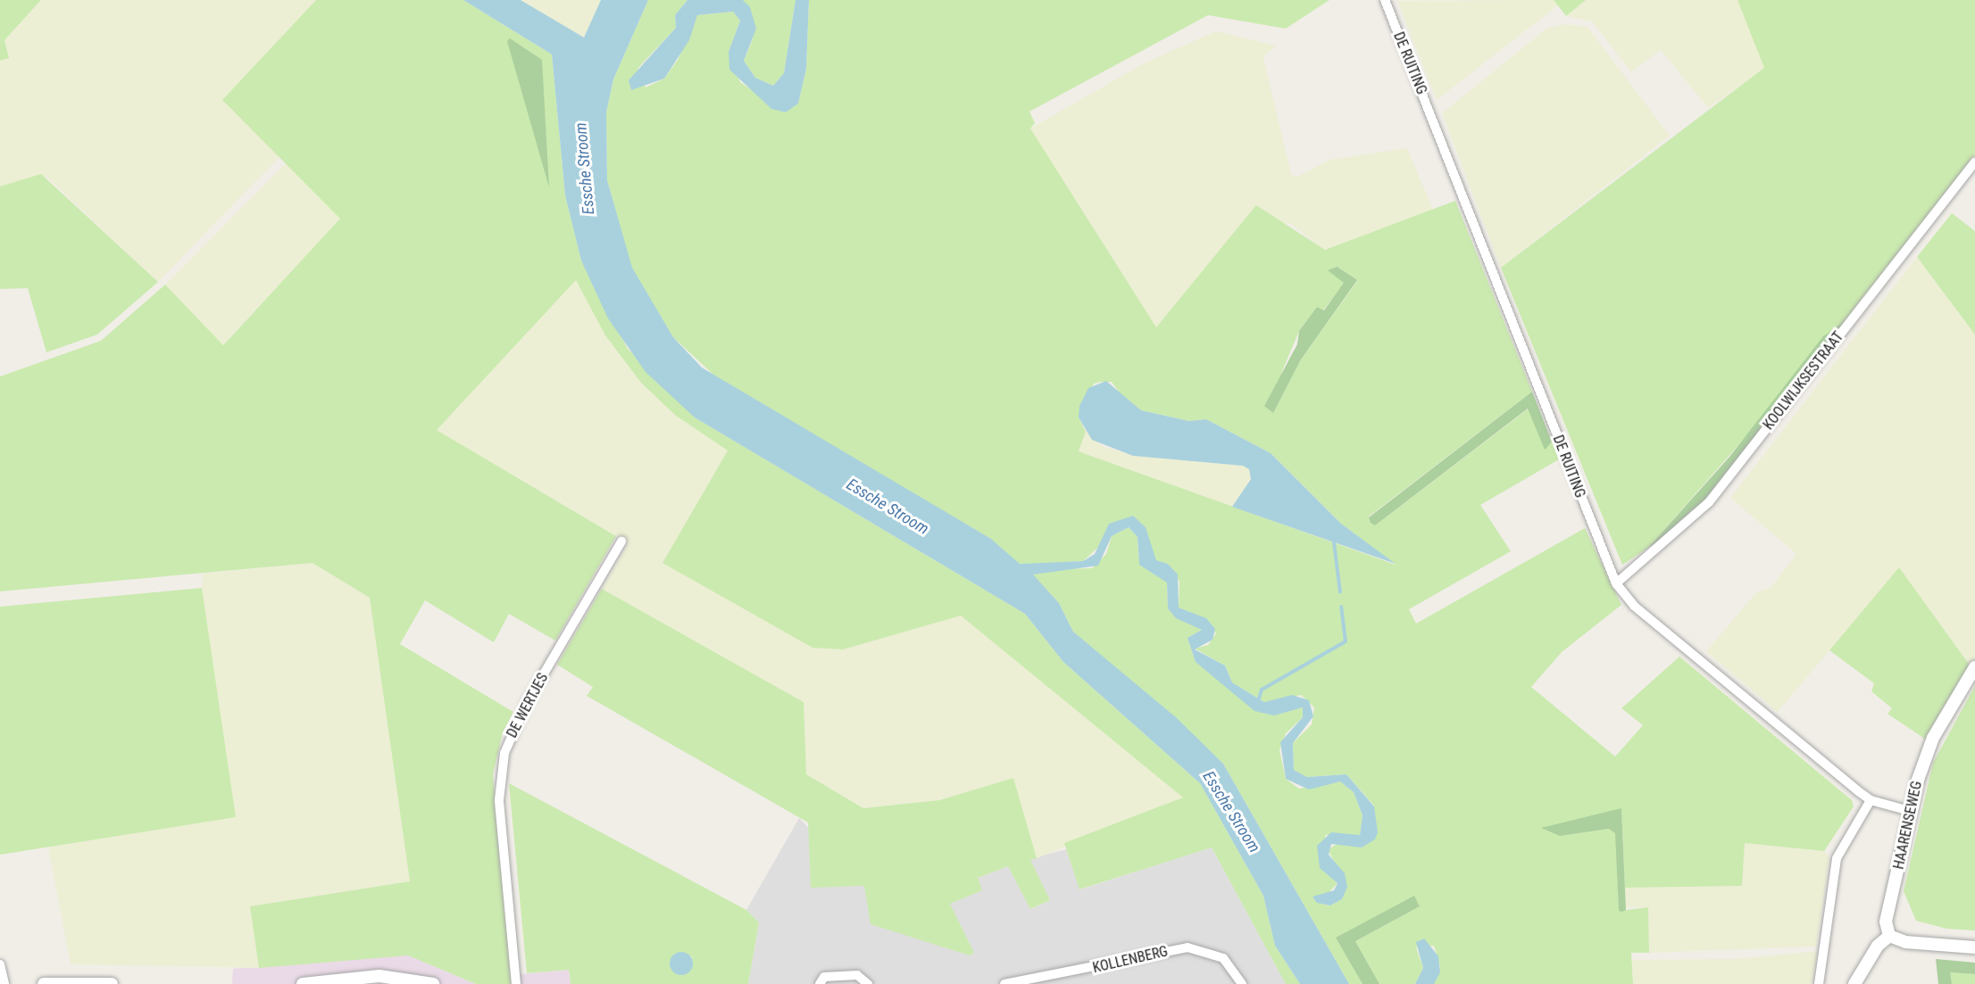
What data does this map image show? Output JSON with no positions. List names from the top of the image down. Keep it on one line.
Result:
{"streets":{"street":["DE RUITING","KOOLWIJKSESTRAAT","DE WERTJES","HAARENSEWEG","KOLLENBERG"]},"crossings":[["DE RUITING","KOOLWIJKSESTRAAT"],["DE RUITING","HAARENSEWEG"]],"water":["Essche Stroom"]}
